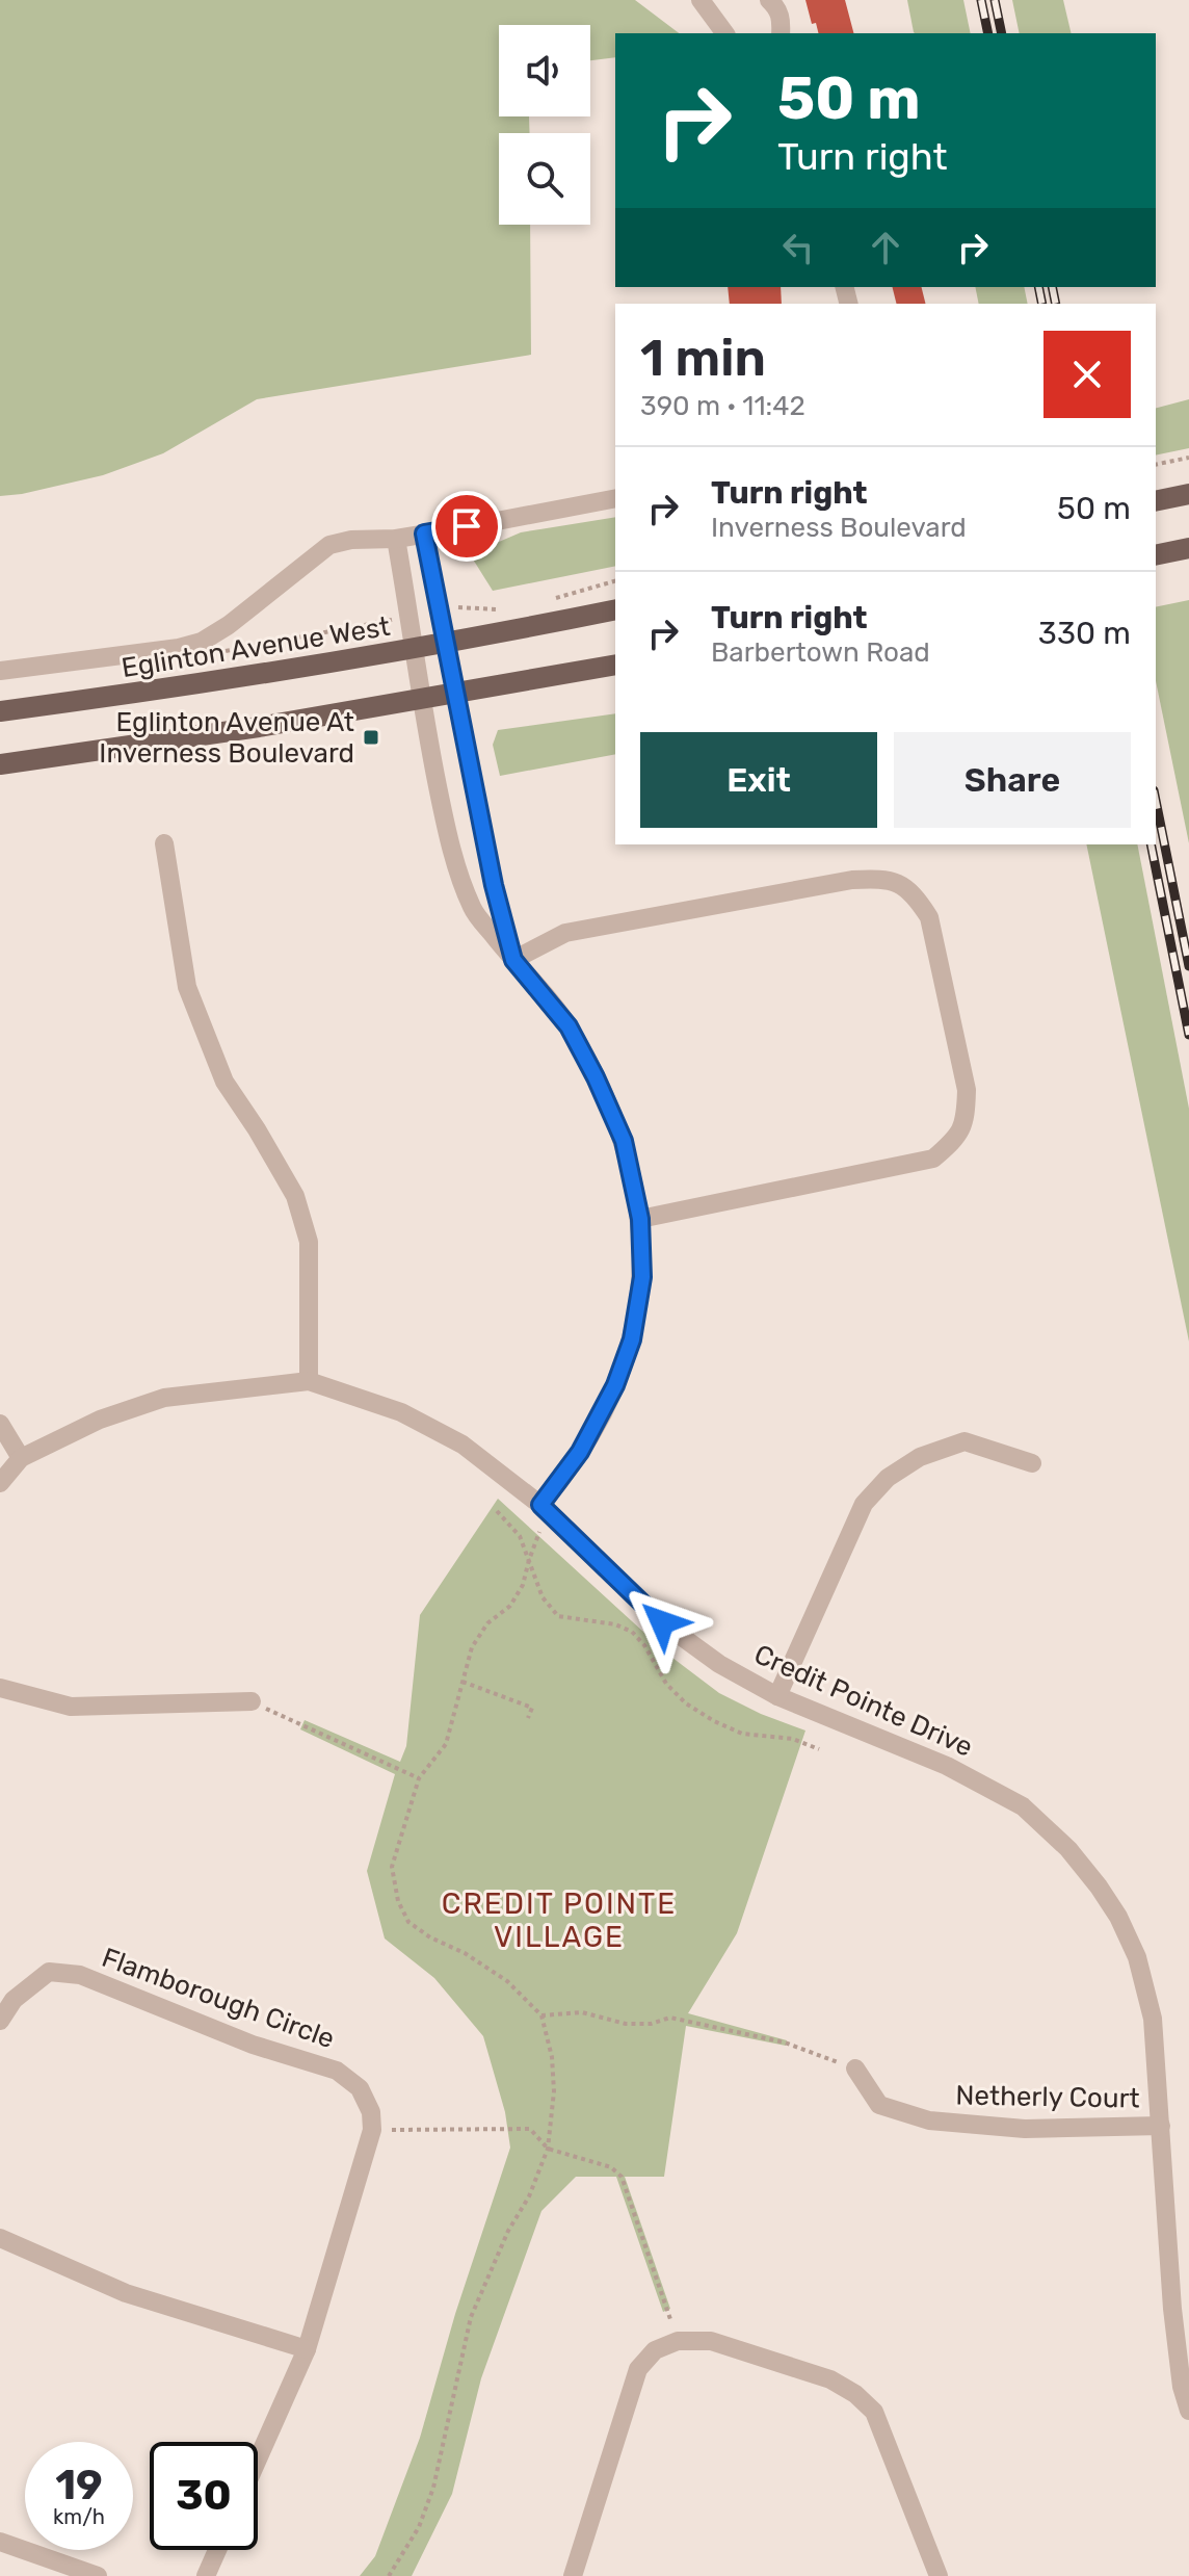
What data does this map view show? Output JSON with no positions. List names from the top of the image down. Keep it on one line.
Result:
{"streets":{"main road":["Eglinton Avenue West"],"street":["Credit Pointe Drive","Flamborough Circle","Netherly Court"]},"crossings":[["Credit Pointe Drive","Netherly Court"]],"districts":["CREDIT POINTE VILLAGE"],"places":{"transit":["Eglinton Avenue At Inverness Boulevard"]},"page":{"turn":["50 m","Turn right"],"heading":["1 min","390 m · 11:42"],"list":[{"name":"Turn right","note":"Inverness Boulevard","value":"50 m"},{"name":"Turn right","note":"Barbertown Road","value":"330 m"}],"buttons":["Exit","Share"],"speed":"19 km/h","limit":"30"}}
